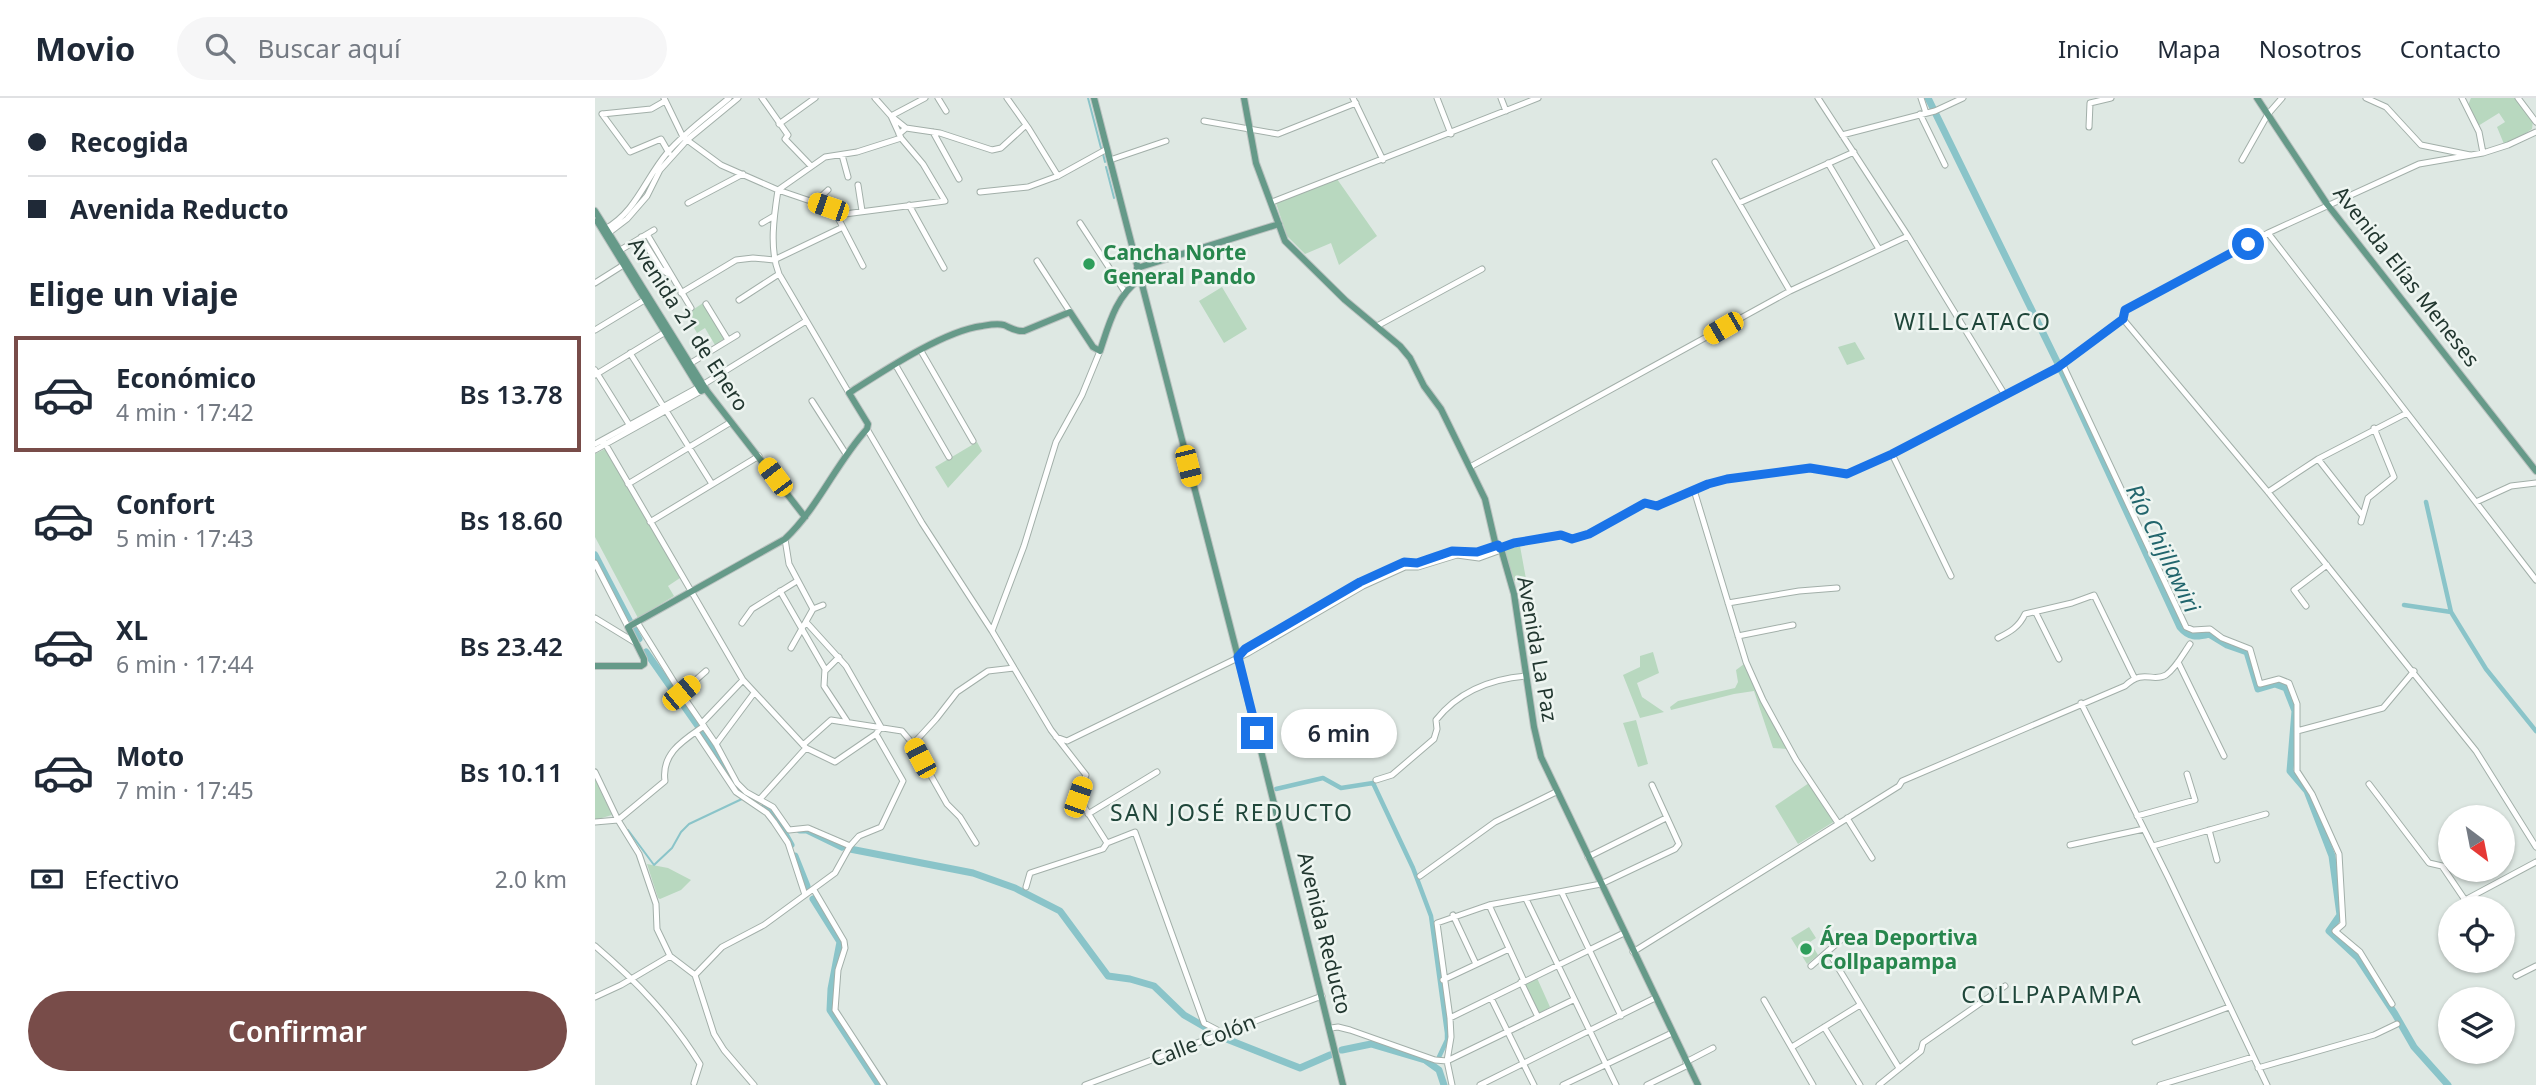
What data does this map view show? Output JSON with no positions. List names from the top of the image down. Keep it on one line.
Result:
{"streets":{"main road":["Avenida Elías Meneses","Avenida 21 de Enero","Avenida La Paz","Avenida Reducto"],"street":["Calle Colón"]},"crossings":[["Avenida Reducto","Calle Colón"]],"districts":["WILLCATACO","SAN JOSÉ REDUCTO","COLLPAPAMPA"],"water":["Río Chijllawiri"],"places":["Cancha Norte General Pando","Área Deportiva Collpapampa"],"north":"bottom right","page":{"header":"Movio","search":"Buscar aquí","nav":["Inicio","Mapa","Nosotros","Contacto"],"banner":["Recogida","Avenida Reducto"],"heading":"Elige un viaje","list":[{"name":"Económico","note":"4 min · 17:42","value":"Bs 13.78"},{"name":"Confort","note":"5 min · 17:43","value":"Bs 18.60"},{"name":"XL","note":"6 min · 17:44","value":"Bs 23.42"},{"name":"Moto","note":"7 min · 17:45","value":"Bs 10.11"}],"bubble":"6 min","pay":["Efectivo","2.0 km"],"buttons":"Confirmar"}}
